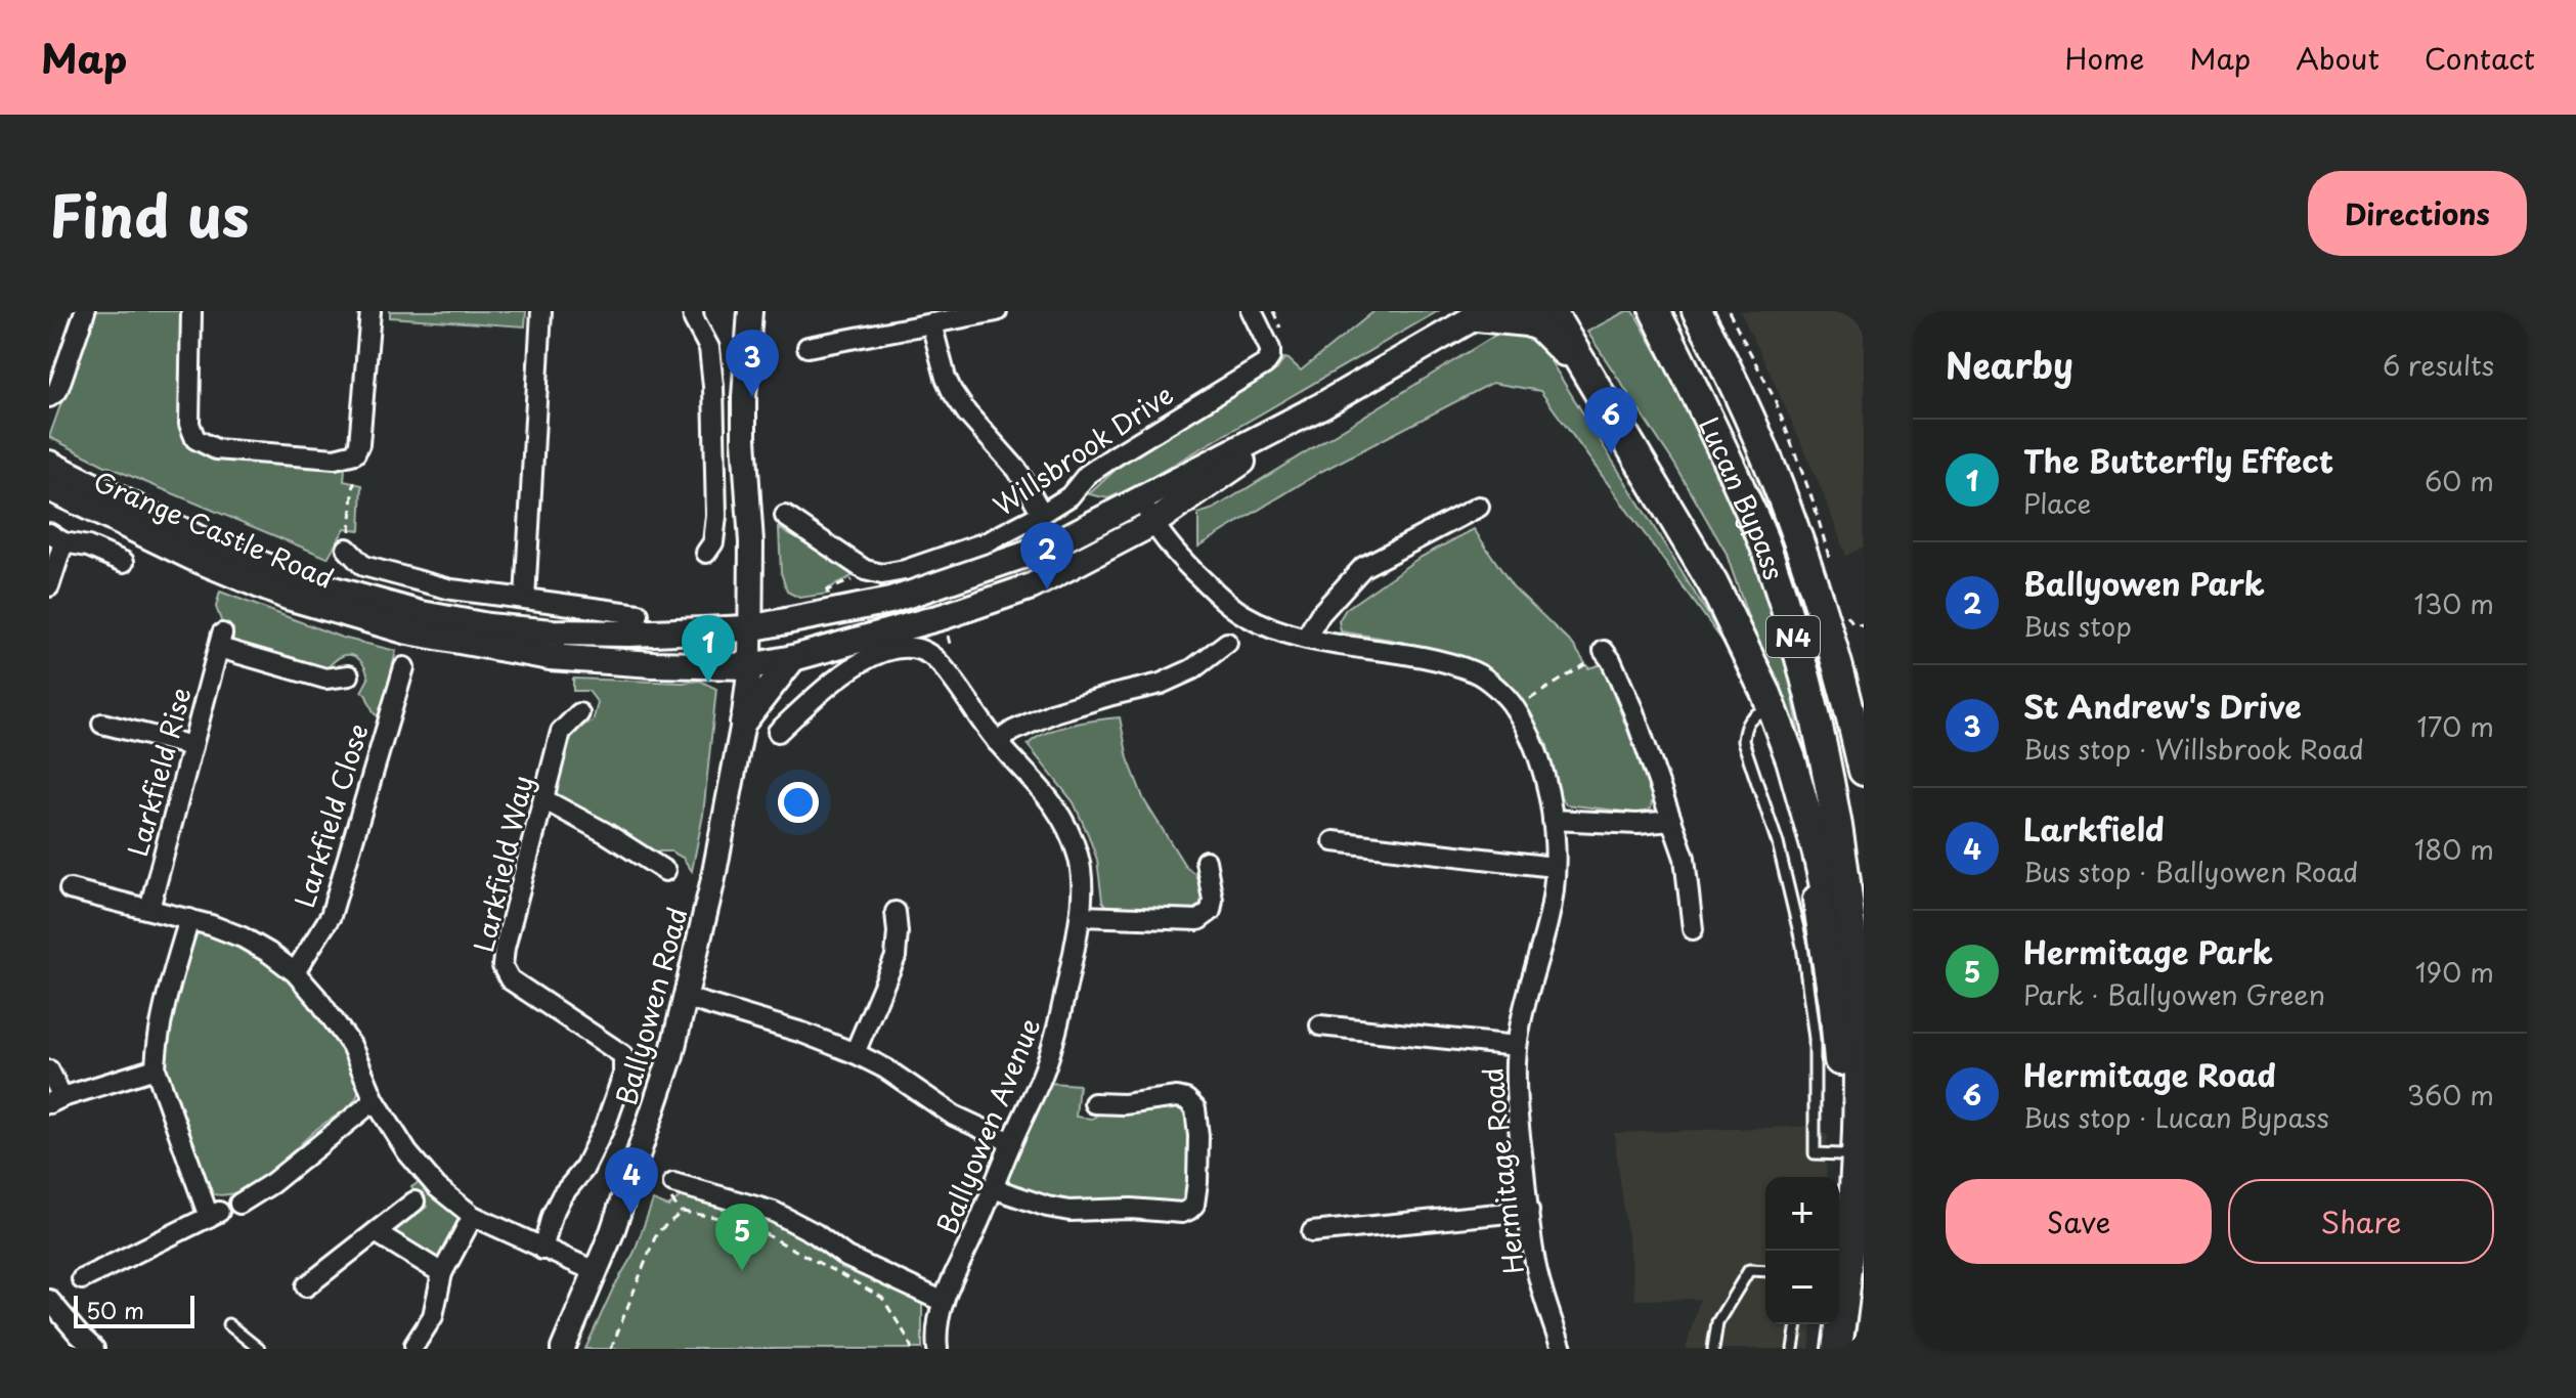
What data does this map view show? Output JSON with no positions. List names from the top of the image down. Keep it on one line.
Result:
{"streets":{"highway":["Lucan Bypass","N4"],"main road":["Grange Castle Road"],"street":["Willsbrook Drive","Larkfield Rise","Larkfield Close","Larkfield Way","Ballyowen Road","Ballyowen Avenue","Hermitage Road"]},"crossings":[["Lucan Bypass","N4"],["Grange Castle Road","Ballyowen Road"],["Grange Castle Road","Hermitage Road"]],"scale_bar":"50 m","page":{"header":"Map","nav":["Home","Map","About","Contact"],"title":"Find us","buttons":["Directions",["Save","Share"]],"heading":["Nearby","6 results"],"pins":["3","6","2","1","4","5"],"list":[{"mark":"1","name":"The Butterfly Effect","note":"Place","value":"60 m"},{"mark":"2","name":"Ballyowen Park","note":"Bus stop","value":"130 m"},{"mark":"3","name":"St Andrew's Drive","note":"Bus stop · Willsbrook Road","value":"170 m"},{"mark":"4","name":"Larkfield","note":"Bus stop · Ballyowen Road","value":"180 m"},{"mark":"5","name":"Hermitage Park","note":"Park · Ballyowen Green","value":"190 m"},{"mark":"6","name":"Hermitage Road","note":"Bus stop · Lucan Bypass","value":"360 m"}],"map_buttons":["+","−"],"scale":"50 m"}}
